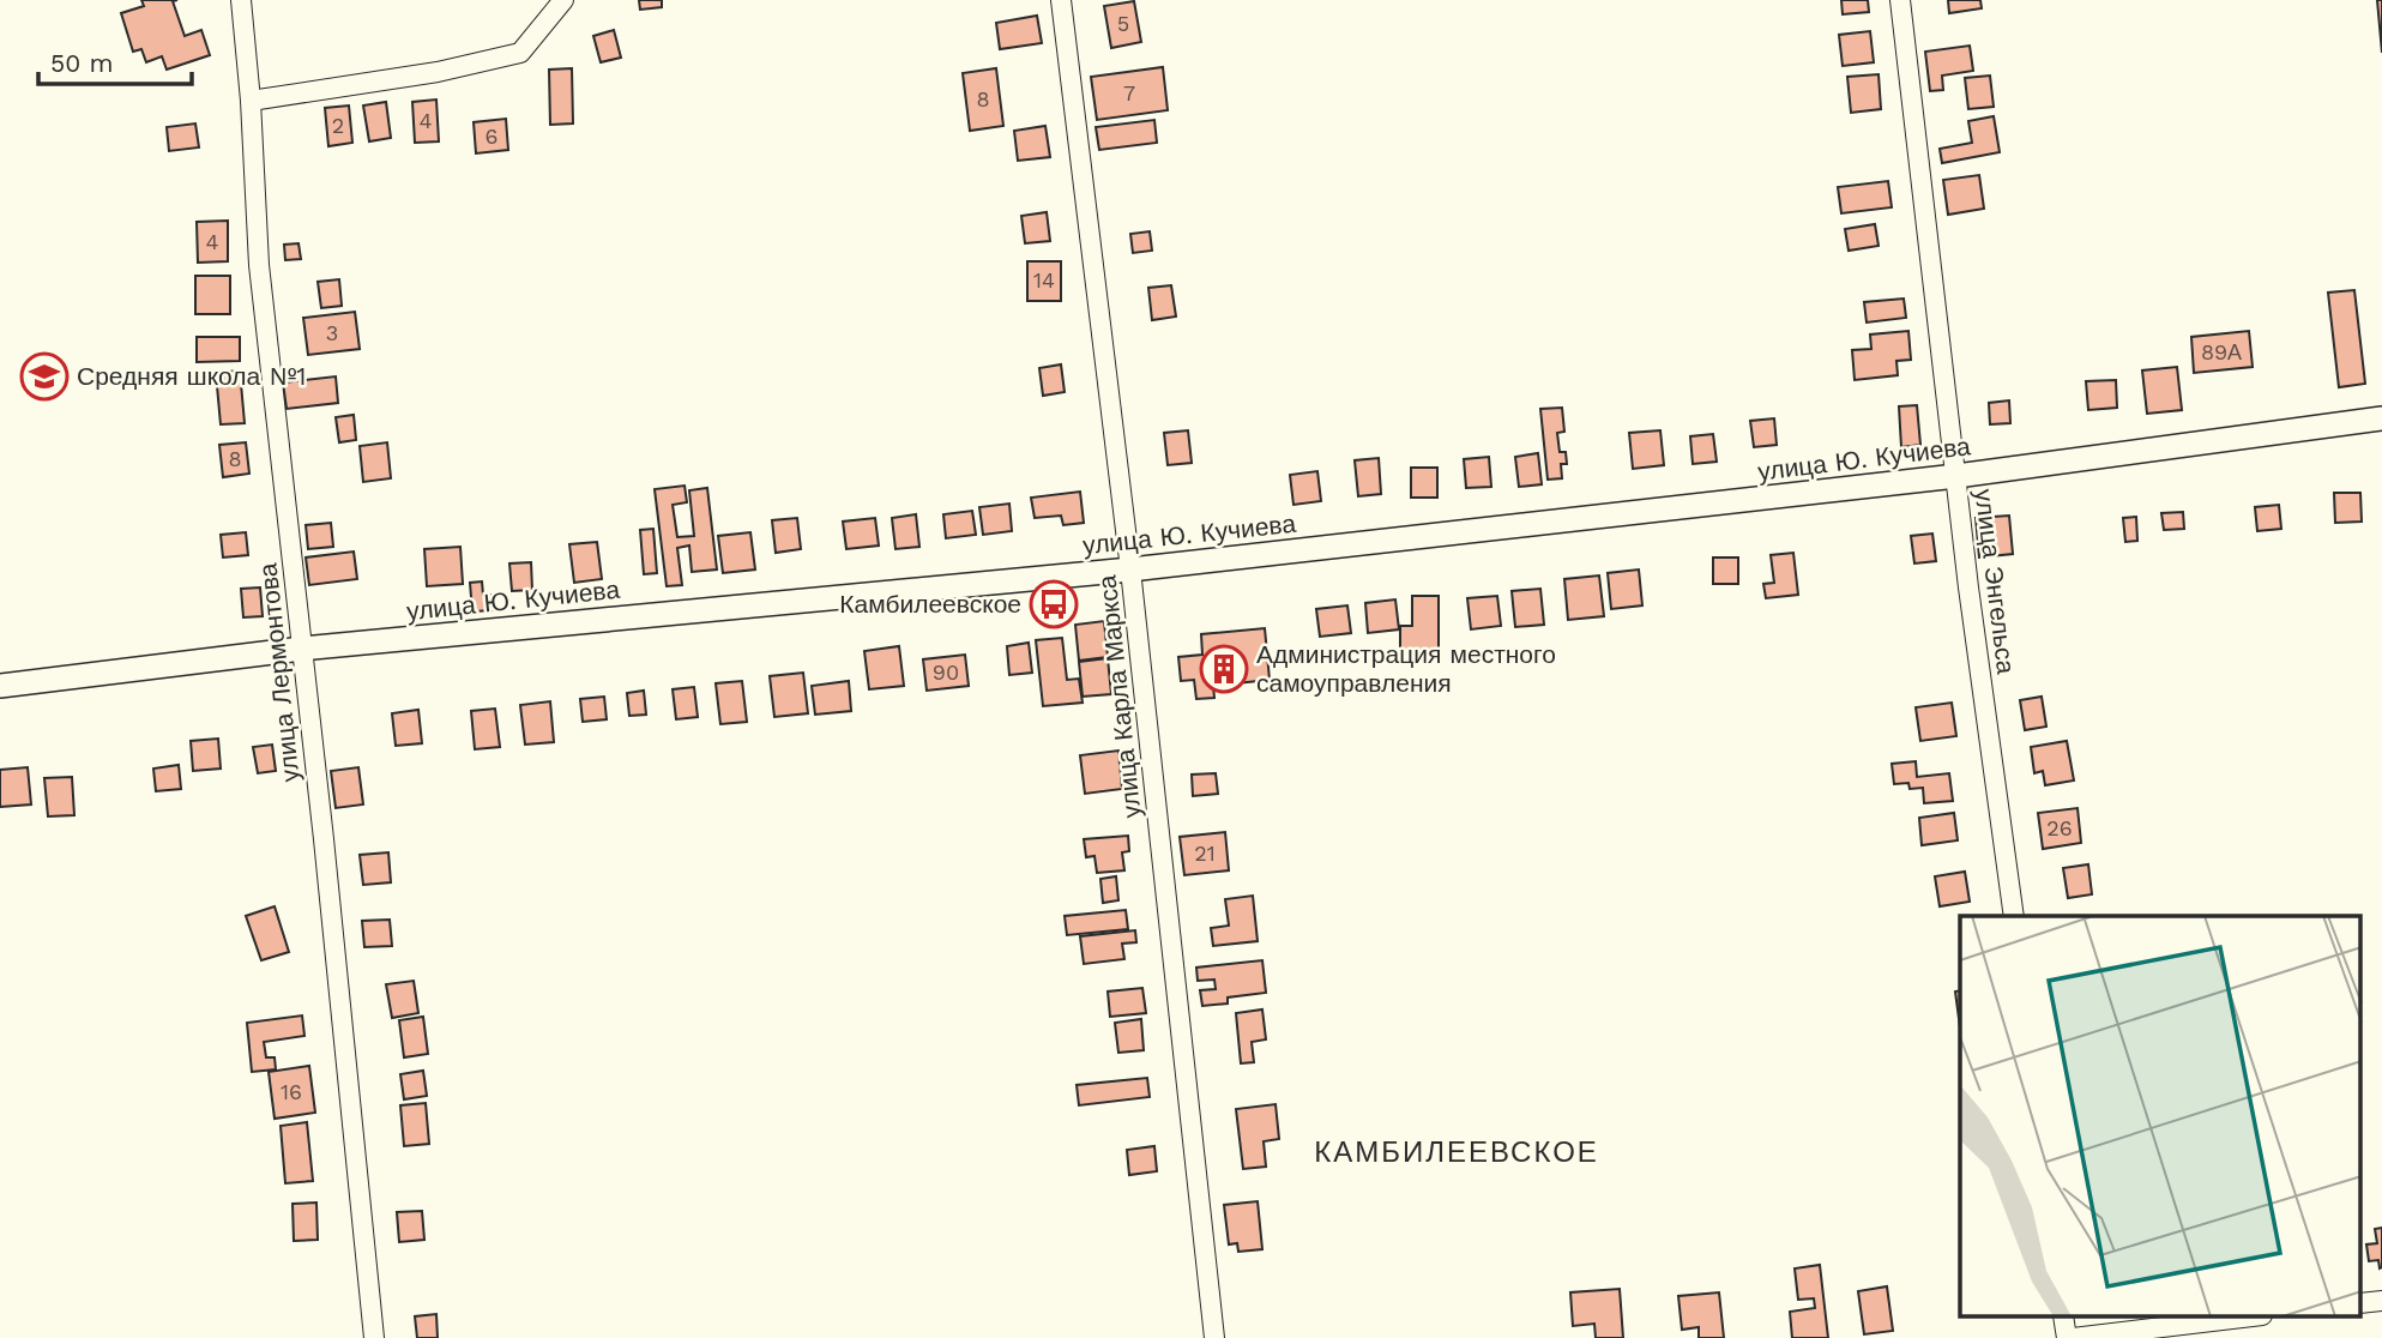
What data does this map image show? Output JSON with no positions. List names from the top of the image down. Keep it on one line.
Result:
{"streets":{"street":["улица Ю. Кучиева","улица Энгельса","улица Лермонтова","улица Карла Маркса"]},"crossings":[["улица Ю. Кучиева","улица Энгельса"],["улица Ю. Кучиева","улица Лермонтова"],["улица Ю. Кучиева","улица Карла Маркса"]],"districts":["КАМБИЛЕЕВСКОЕ"],"places":{"school or university":["Средняя школа №1"],"bus stop":["Камбилеевское"],"building":["Администрация местного самоуправления"]},"house_numbers":["5","7","8","4","2","6","4","14","3","89А","8","90","26","21","16"],"scale_bar":"50 m"}
